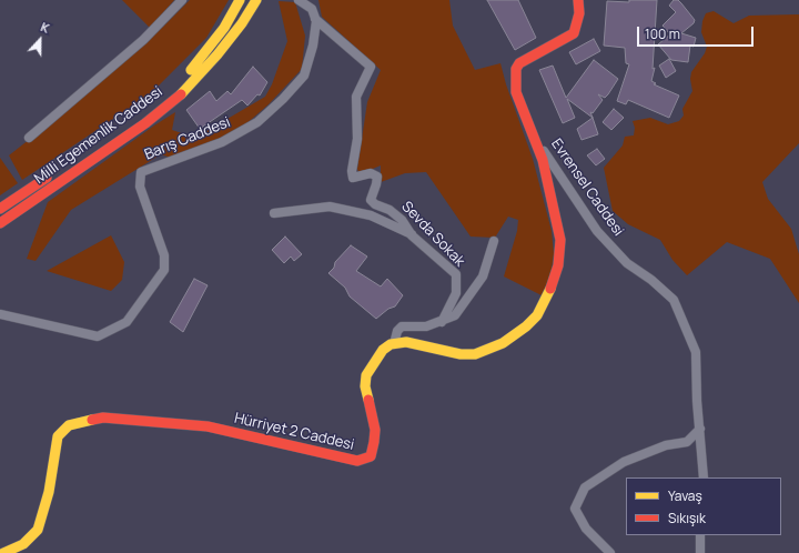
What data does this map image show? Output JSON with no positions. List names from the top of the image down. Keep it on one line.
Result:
{"streets":{"main road":["Milli Egemenlik Caddesi","Hürriyet 2 Caddesi"],"street":["Barış Caddesi","Evrensel Caddesi","Sevda Sokak"]},"crossings":[["Barış Caddesi","Sevda Sokak"]],"legend":["Yavaş","Sıkışık"],"scale_bar":"100 m","north":"top"}
